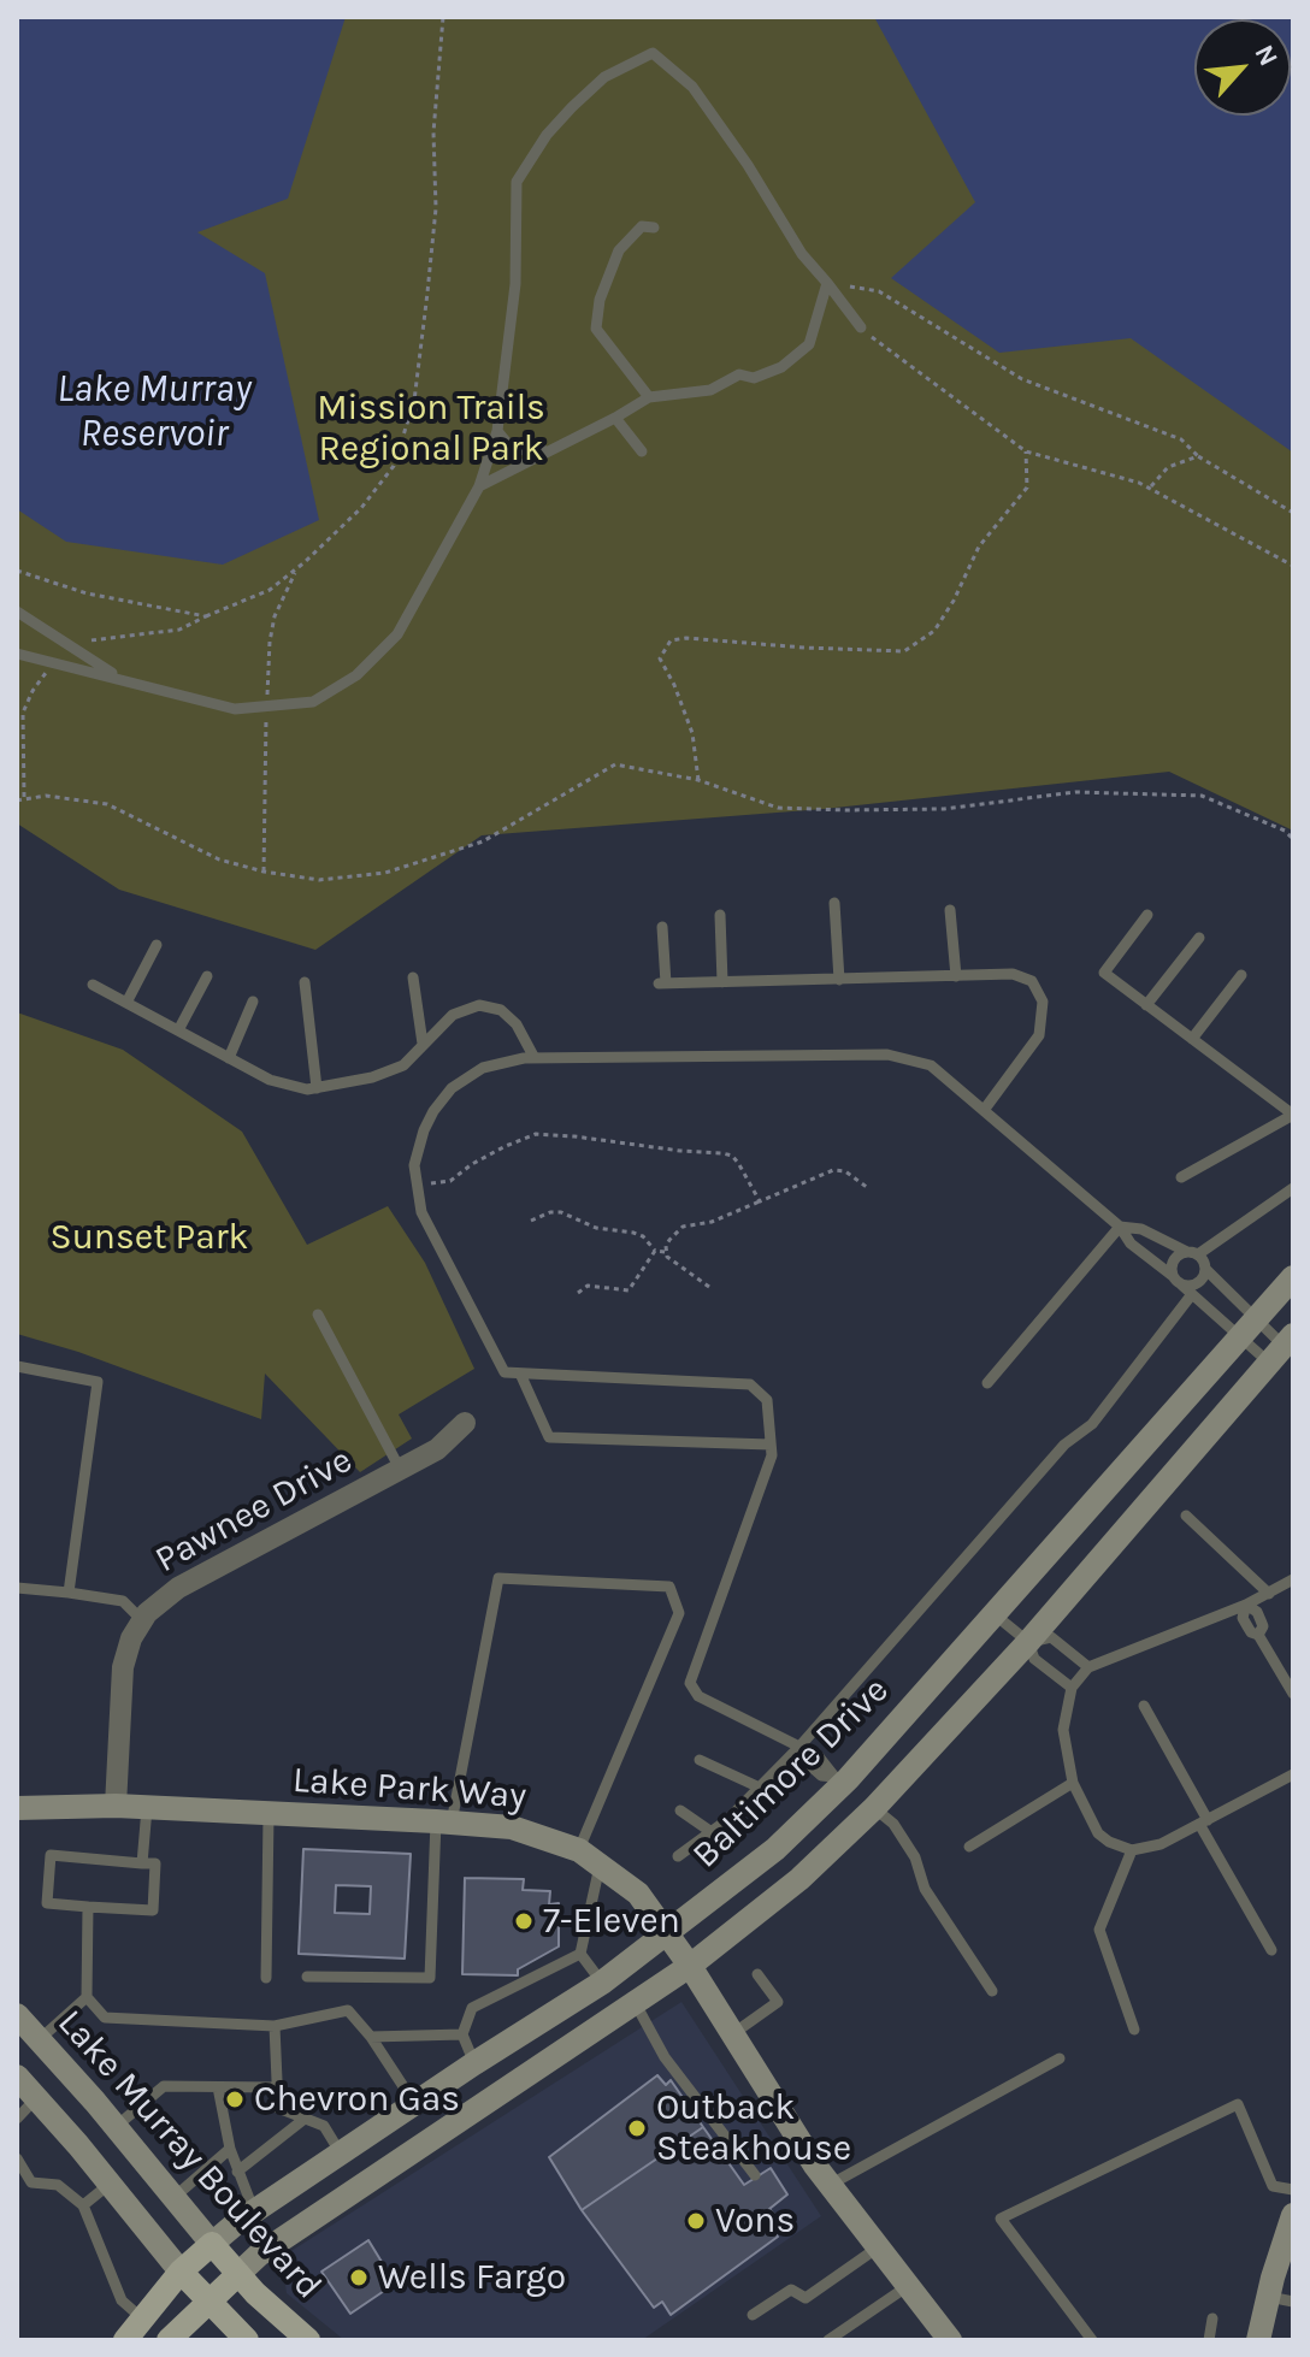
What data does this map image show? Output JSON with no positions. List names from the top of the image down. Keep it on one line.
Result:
{"streets":{"main road":["Baltimore Drive","Lake Park Way","Lake Murray Boulevard"],"street":["Pawnee Drive"]},"crossings":[["Pawnee Drive","Lake Park Way"],["Baltimore Drive","Lake Park Way"],["Baltimore Drive","Lake Murray Boulevard"]],"water":["Lake Murray Reservoir"],"parks":["Mission Trails Regional Park","Sunset Park"],"places":["7-Eleven","Chevron Gas","Outback Steakhouse","Vons","Wells Fargo"],"north":"top right"}
